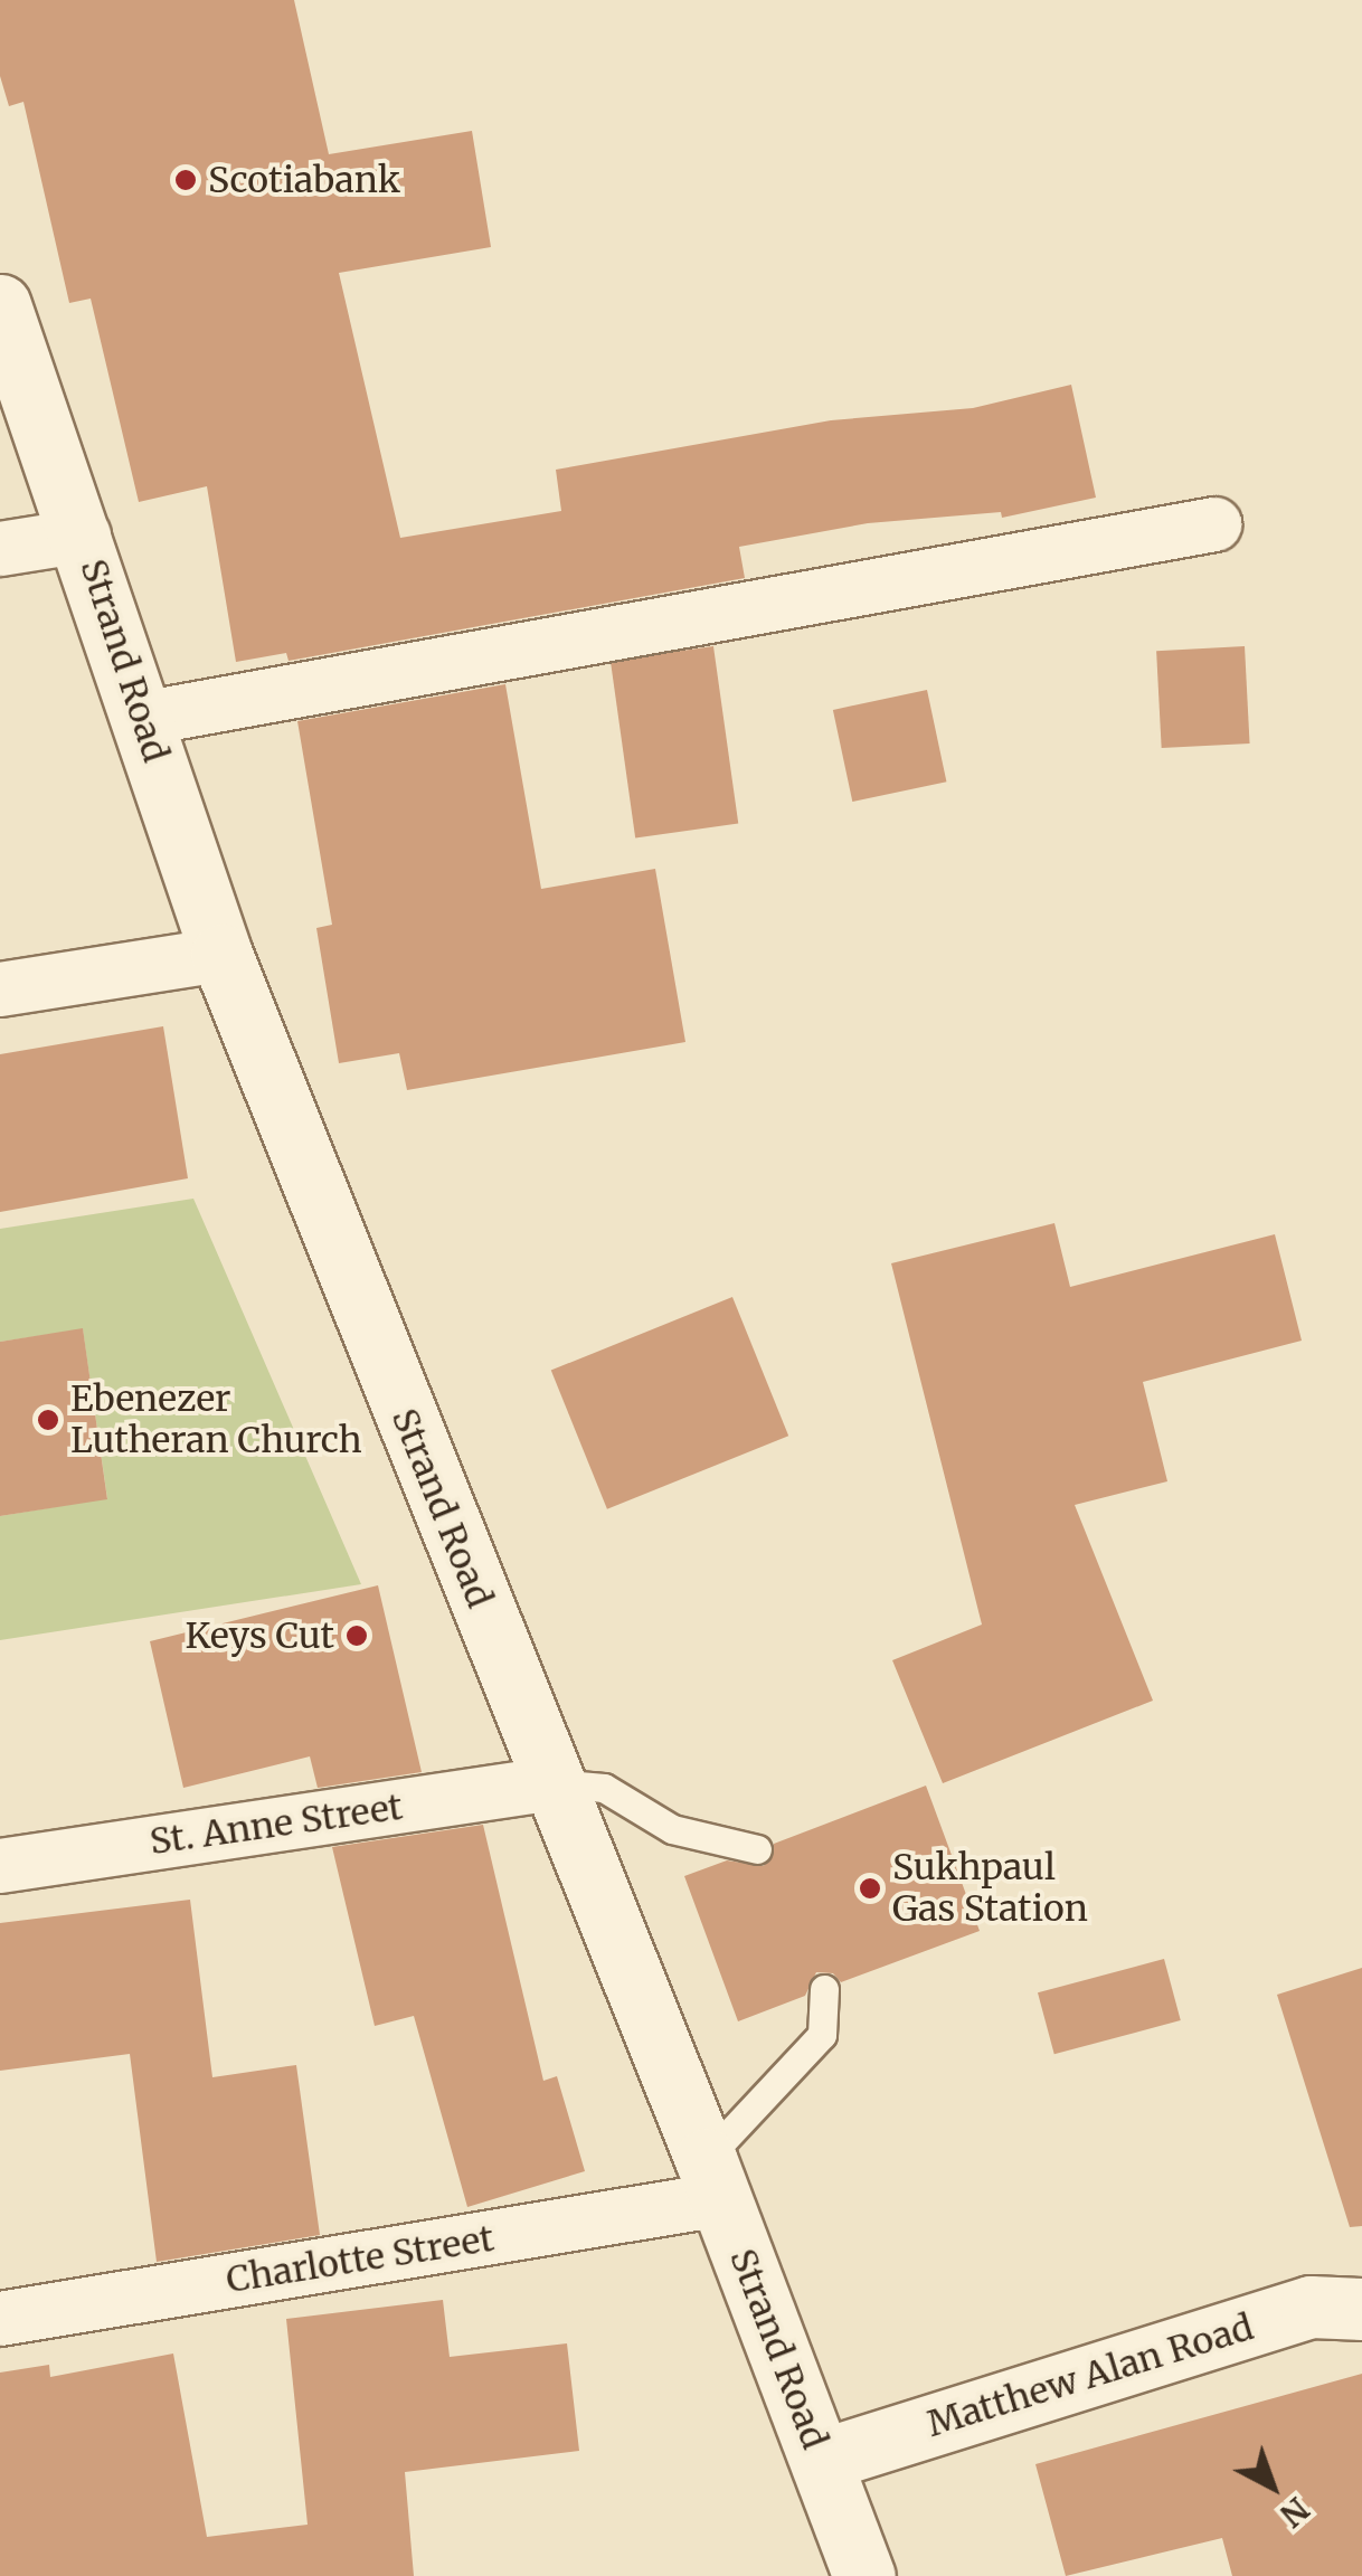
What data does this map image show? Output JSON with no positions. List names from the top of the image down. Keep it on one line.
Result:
{"streets":{"street":["Strand Road","St. Anne Street","Charlotte Street","Matthew Alan Road"]},"crossings":[["Strand Road","St. Anne Street"],["Strand Road","Charlotte Street"],["Strand Road","Matthew Alan Road"]],"places":["Scotiabank","Ebenezer Lutheran Church","Keys Cut","Sukhpaul Gas Station"],"north":"bottom right"}
